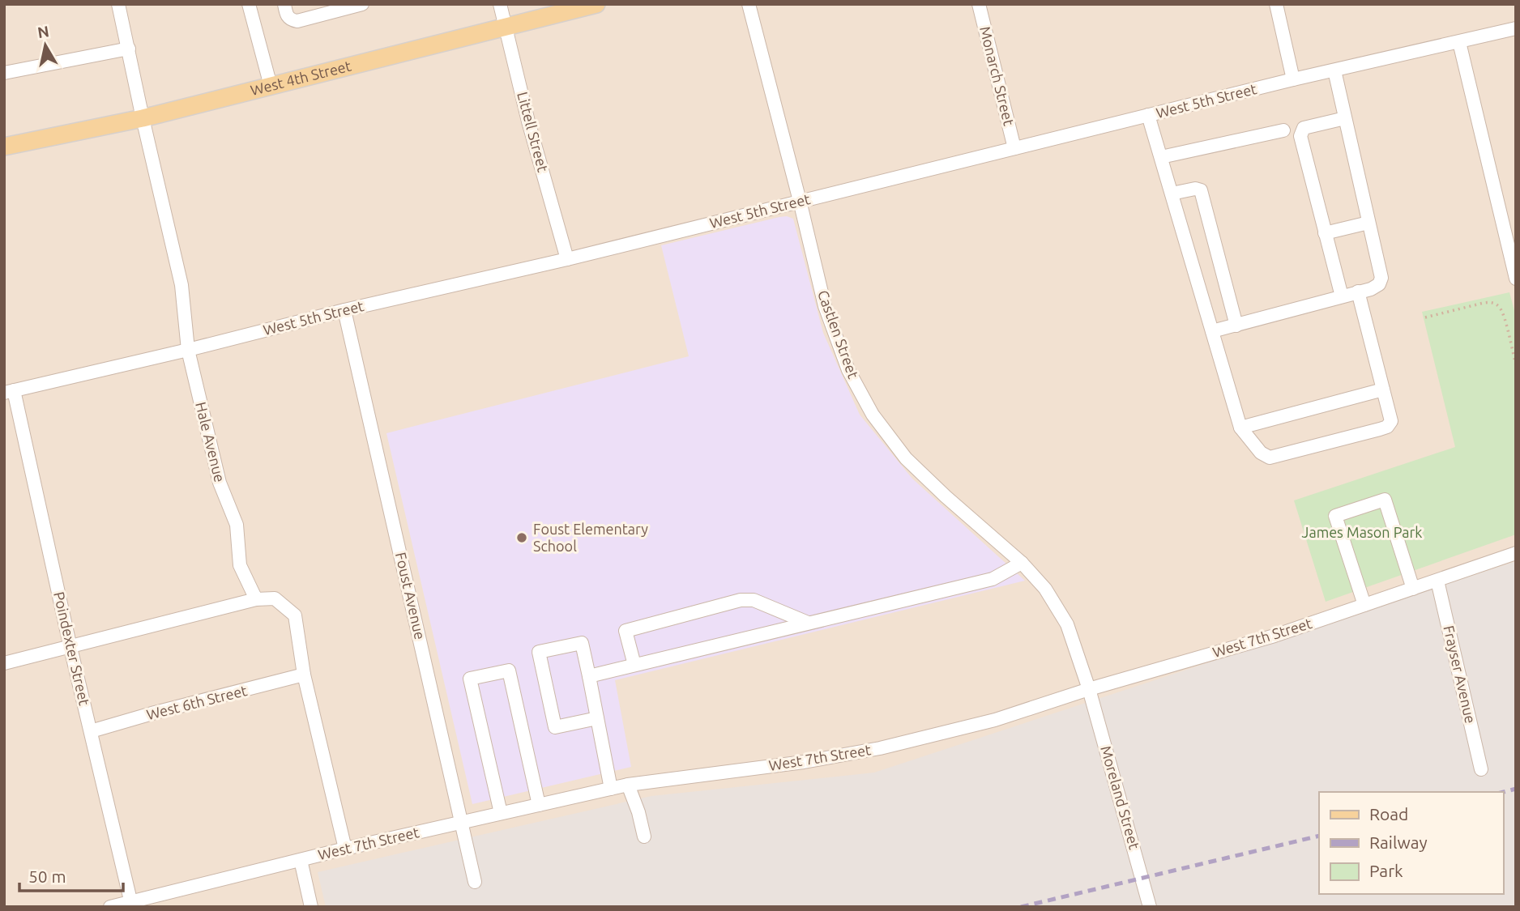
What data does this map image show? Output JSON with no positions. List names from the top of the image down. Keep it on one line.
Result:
{"streets":{"main road":["West 4th Street"],"street":["Monarch Street","West 5th Street","Littell Street","Castlen Street","Hale Avenue","Foust Avenue","West 7th Street","Poindexter Street","Frayser Avenue","West 6th Street","Moreland Street"]},"crossings":[["Monarch Street","West 5th Street"],["West 4th Street","Littell Street"],["West 4th Street","Hale Avenue"],["West 5th Street","Littell Street"],["West 5th Street","Castlen Street"],["West 5th Street","Hale Avenue"],["West 5th Street","Foust Avenue"],["West 5th Street","Poindexter Street"],["Castlen Street","West 7th Street"],["Castlen Street","Moreland Street"],["Foust Avenue","West 7th Street"],["West 7th Street","Poindexter Street"],["West 7th Street","Frayser Avenue"],["West 7th Street","Moreland Street"],["Poindexter Street","West 6th Street"]],"parks":["James Mason Park"],"places":["Foust Elementary School"],"legend":["Road","Railway","Park"],"scale_bar":"50 m","north":"top"}
